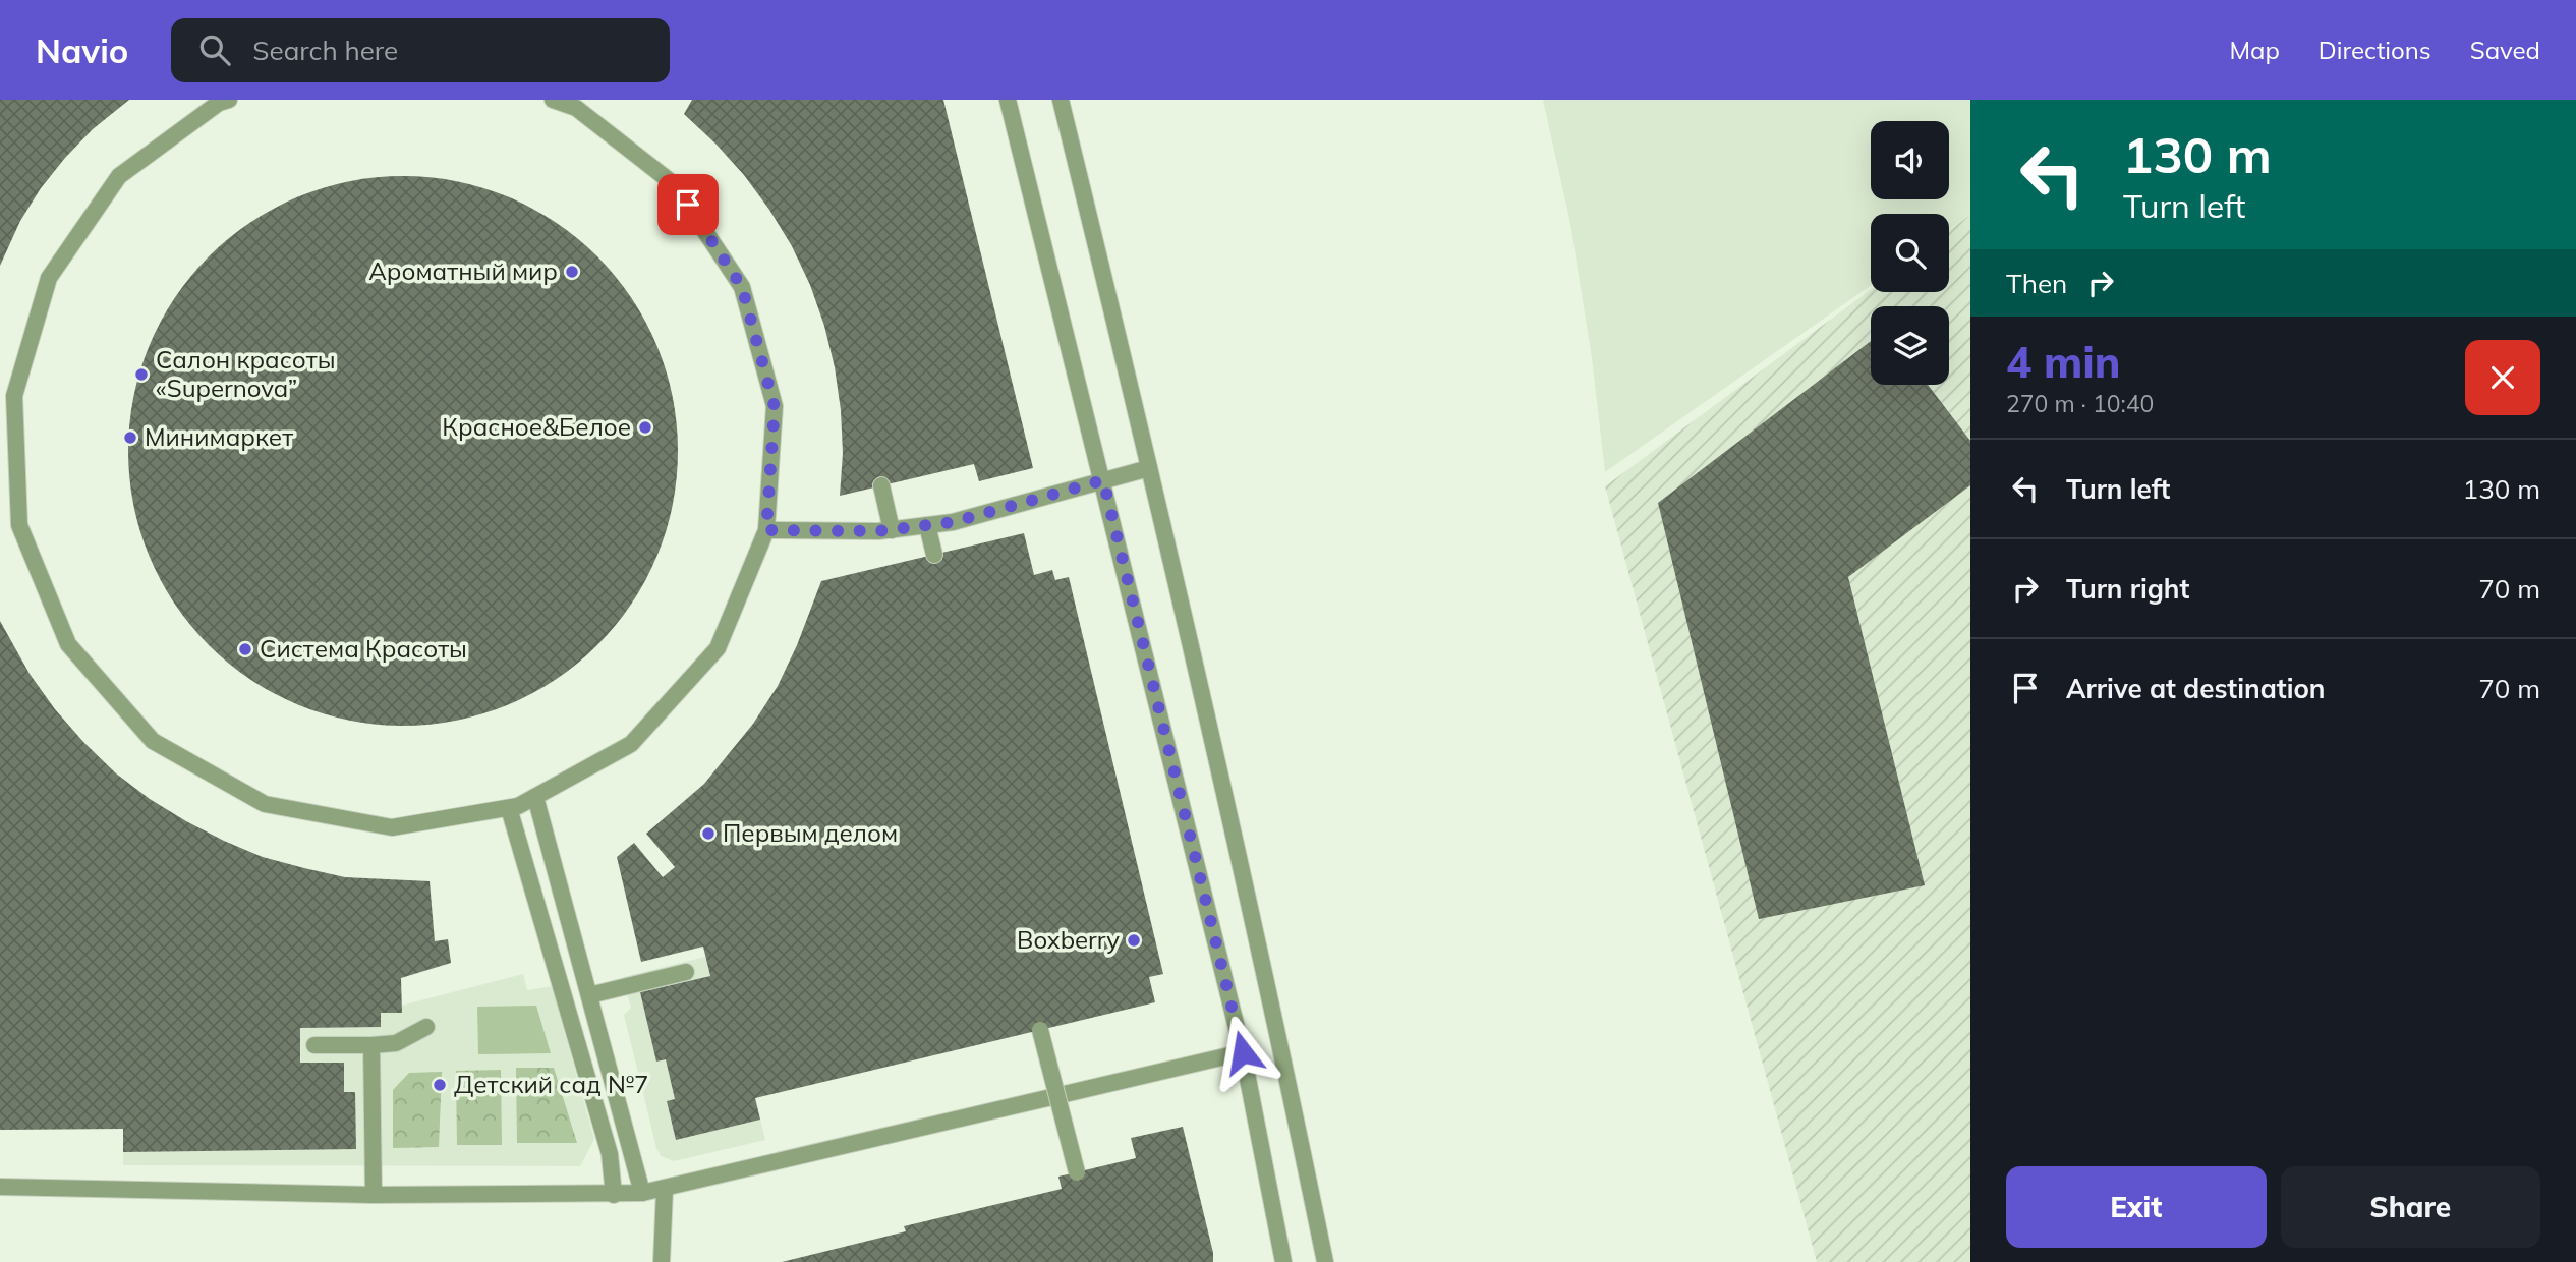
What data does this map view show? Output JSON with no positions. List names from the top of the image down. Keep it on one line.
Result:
{"places":["Ароматный мир","Салон красоты «Supernova”","Красное&Белое","Минимаркет","Система Красоты","Первым делом","Boxberry","Детский сад №7"],"page":{"header":"Navio","search":"Search here","nav":["Map","Directions","Saved"],"turn":["130 m","Turn left"],"then":"Then","heading":["4 min","270 m · 10:40"],"list":[{"name":"Turn left","value":"130 m"},{"name":"Turn right","value":"70 m"},{"name":"Arrive at destination","value":"70 m"}],"buttons":["Exit","Share"]}}
